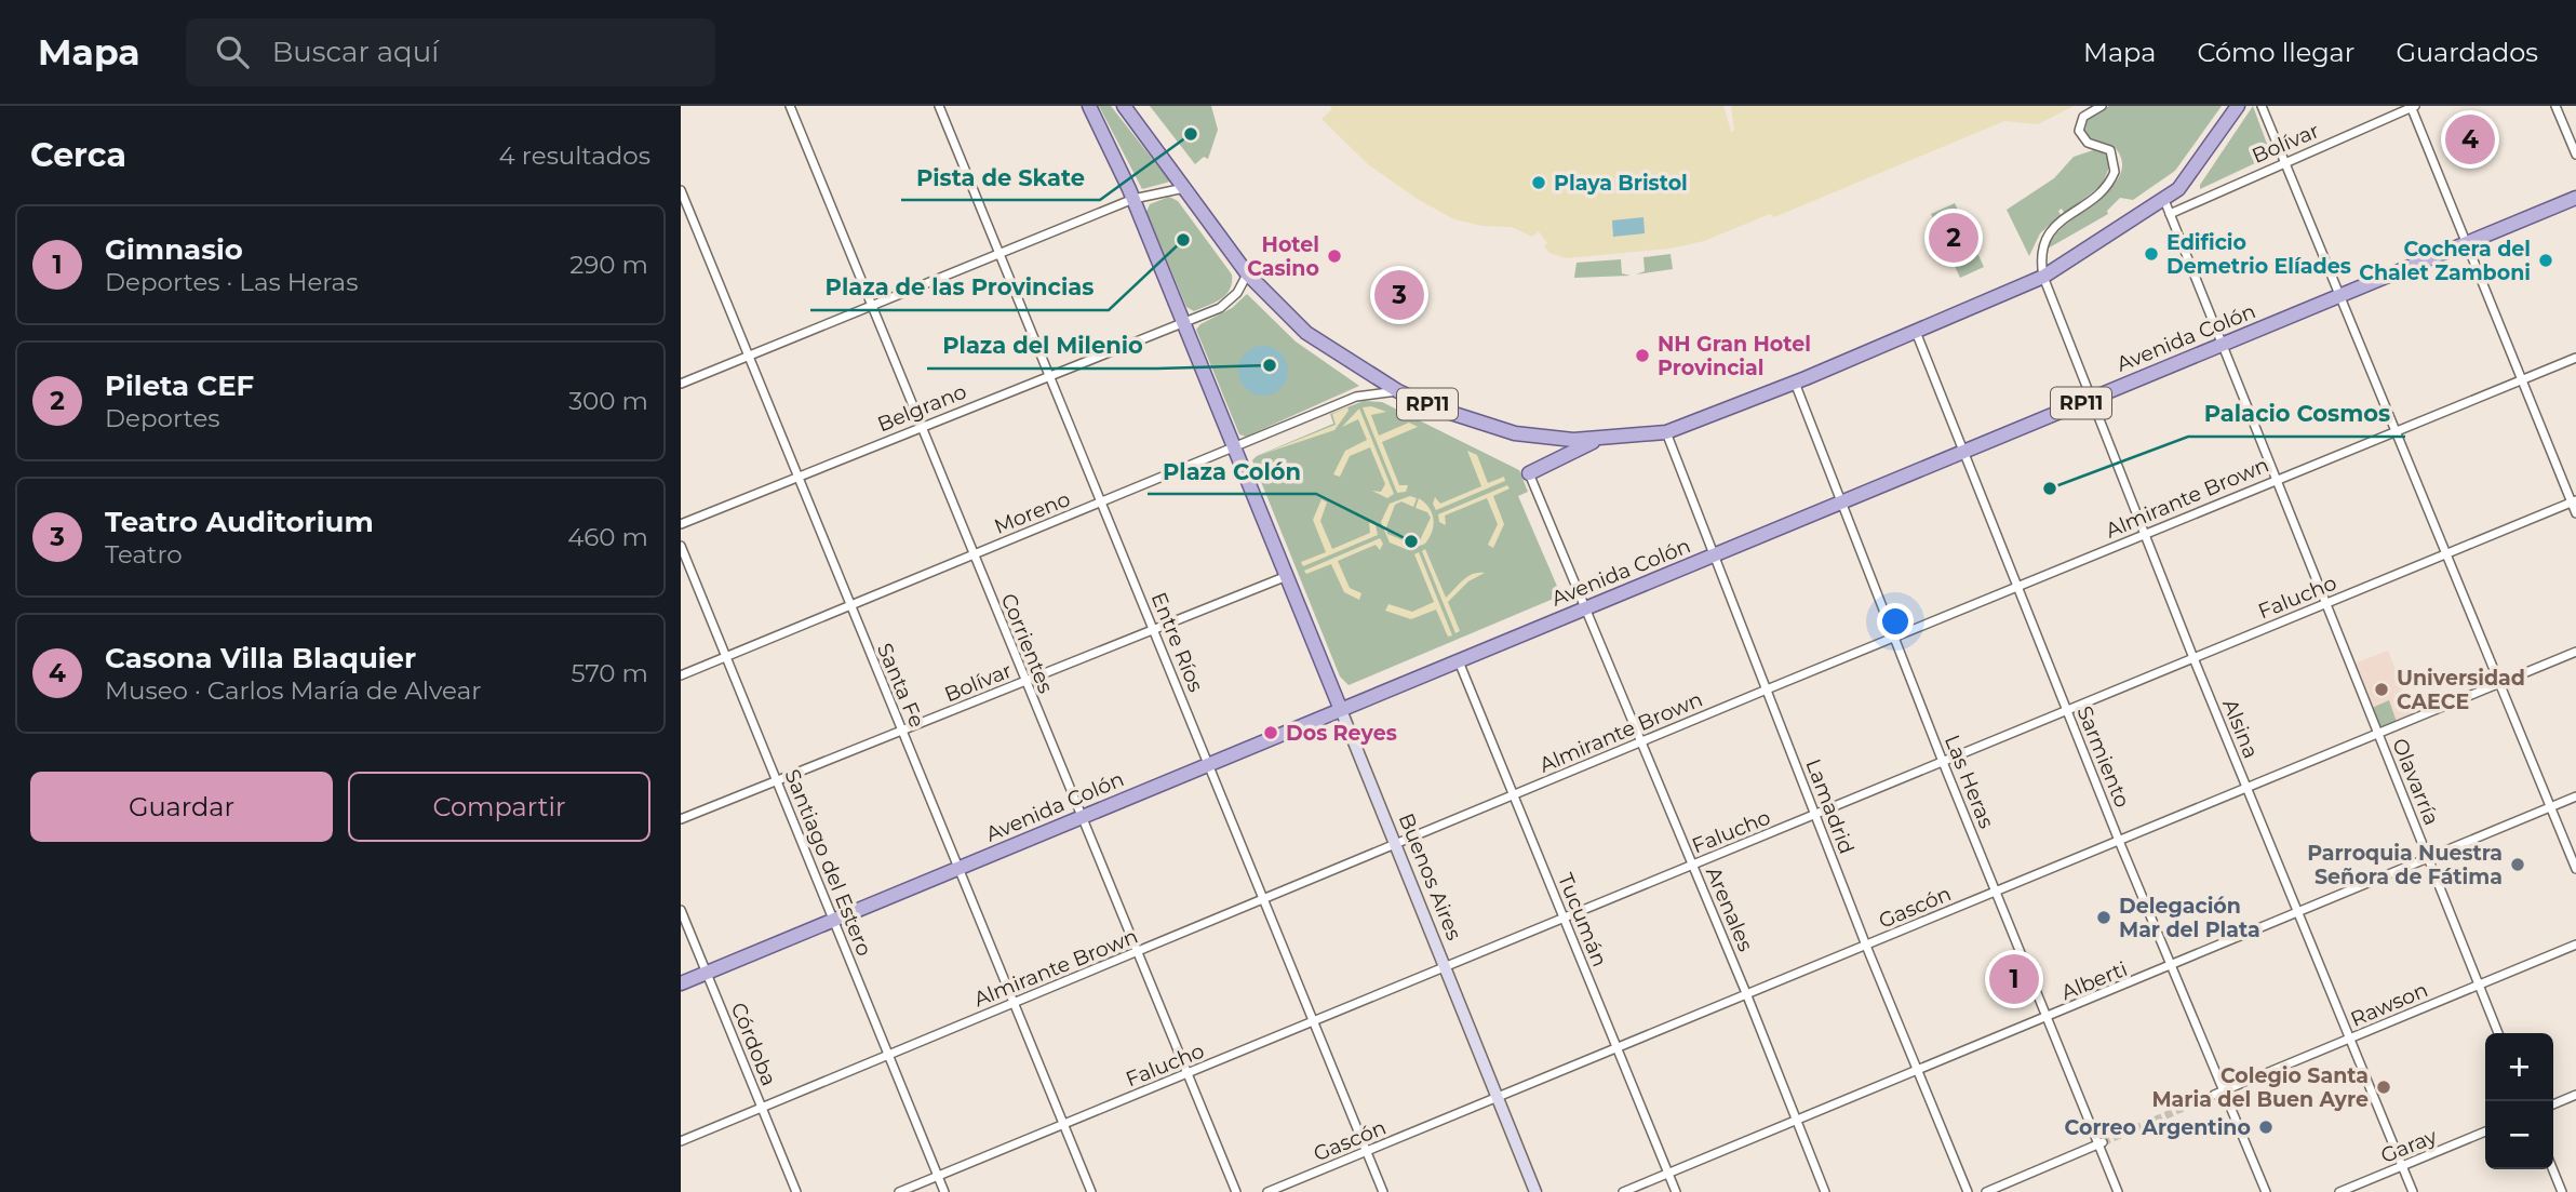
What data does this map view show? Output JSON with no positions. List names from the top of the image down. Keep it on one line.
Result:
{"streets":{"main road":["Avenida Colón","RP11","Buenos Aires"],"street":["Bolívar","Belgrano","Almirante Brown","Moreno","Falucho","Entre Ríos","Corrientes","Santa Fe","Alsina","Sarmiento","Las Heras","Olavarría","Lamadrid","Santiago del Estero","Gascón","Arenales","Tucumán","Alberti","Rawson","Córdoba","Garay"]},"crossings":[["Bolívar","RP11"],["Bolívar","Entre Ríos"],["Bolívar","Corrientes"],["Bolívar","Santa Fe"],["Bolívar","Olavarría"],["Bolívar","Santiago del Estero"],["Bolívar","Buenos Aires"],["Avenida Colón","Entre Ríos"],["Avenida Colón","Corrientes"],["Avenida Colón","Santa Fe"],["Avenida Colón","Alsina"],["Avenida Colón","Sarmiento"],["Avenida Colón","Las Heras"],["Avenida Colón","Olavarría"],["Avenida Colón","Lamadrid"],["Avenida Colón","Santiago del Estero"],["Avenida Colón","Buenos Aires"],["Avenida Colón","Arenales"],["Avenida Colón","Tucumán"],["Avenida Colón","Córdoba"],["RP11","Belgrano"],["RP11","Moreno"],["RP11","Alsina"],["RP11","Sarmiento"],["RP11","Las Heras"],["RP11","Olavarría"],["RP11","Lamadrid"],["RP11","Arenales"],["Belgrano","Entre Ríos"],["Belgrano","Corrientes"],["Belgrano","Santa Fe"],["Belgrano","Buenos Aires"],["Almirante Brown","Entre Ríos"],["Almirante Brown","Corrientes"],["Almirante Brown","Santa Fe"],["Almirante Brown","Alsina"],["Almirante Brown","Sarmiento"],["Almirante Brown","Las Heras"],["Almirante Brown","Olavarría"],["Almirante Brown","Lamadrid"],["Almirante Brown","Santiago del Estero"],["Almirante Brown","Buenos Aires"],["Almirante Brown","Arenales"],["Almirante Brown","Tucumán"],["Almirante Brown","Córdoba"],["Moreno","Entre Ríos"],["Moreno","Corrientes"],["Moreno","Santa Fe"],["Moreno","Santiago del Estero"],["Moreno","Buenos Aires"],["Falucho","Entre Ríos"],["Falucho","Corrientes"],["Falucho","Santa Fe"],["Falucho","Alsina"],["Falucho","Sarmiento"],["Falucho","Las Heras"],["Falucho","Olavarría"],["Falucho","Lamadrid"],["Falucho","Santiago del Estero"],["Falucho","Buenos Aires"],["Falucho","Arenales"],["Falucho","Tucumán"],["Entre Ríos","Gascón"],["Alsina","Gascón"],["Alsina","Alberti"],["Alsina","Rawson"],["Alsina","Garay"],["Sarmiento","Gascón"],["Sarmiento","Alberti"],["Sarmiento","Rawson"],["Las Heras","Gascón"],["Las Heras","Alberti"],["Olavarría","Gascón"],["Olavarría","Alberti"],["Olavarría","Rawson"],["Lamadrid","Gascón"],["Lamadrid","Alberti"],["Buenos Aires","Gascón"],["Gascón","Arenales"],["Gascón","Tucumán"],["Arenales","Alberti"],["Tucumán","Alberti"]],"places":["Pista de Skate","Playa Bristol","Plaza de las Provincias","Edificio Demetrio Elíades","Hotel Casino","Cochera del Chalet Zamboni","NH Gran Hotel Provincial","Plaza del Milenio","Palacio Cosmos","Plaza Colón","Universidad CAECE","Dos Reyes","Parroquia Nuestra Señora de Fátima","Delegación Mar del Plata","Colegio Santa Maria del Buen Ayre","Correo Argentino"],"page":{"header":"Mapa","search":"Buscar aquí","nav":["Mapa","Cómo llegar","Guardados"],"heading":["Cerca","4 resultados"],"pins":["4","2","3","1"],"list":[{"mark":"1","name":"Gimnasio","note":"Deportes · Las Heras","value":"290 m"},{"mark":"2","name":"Pileta CEF","note":"Deportes","value":"300 m"},{"mark":"3","name":"Teatro Auditorium","note":"Teatro","value":"460 m"},{"mark":"4","name":"Casona Villa Blaquier","note":"Museo · Carlos María de Alvear","value":"570 m"}],"buttons":["Guardar","Compartir"],"map_buttons":["+","−"]}}
